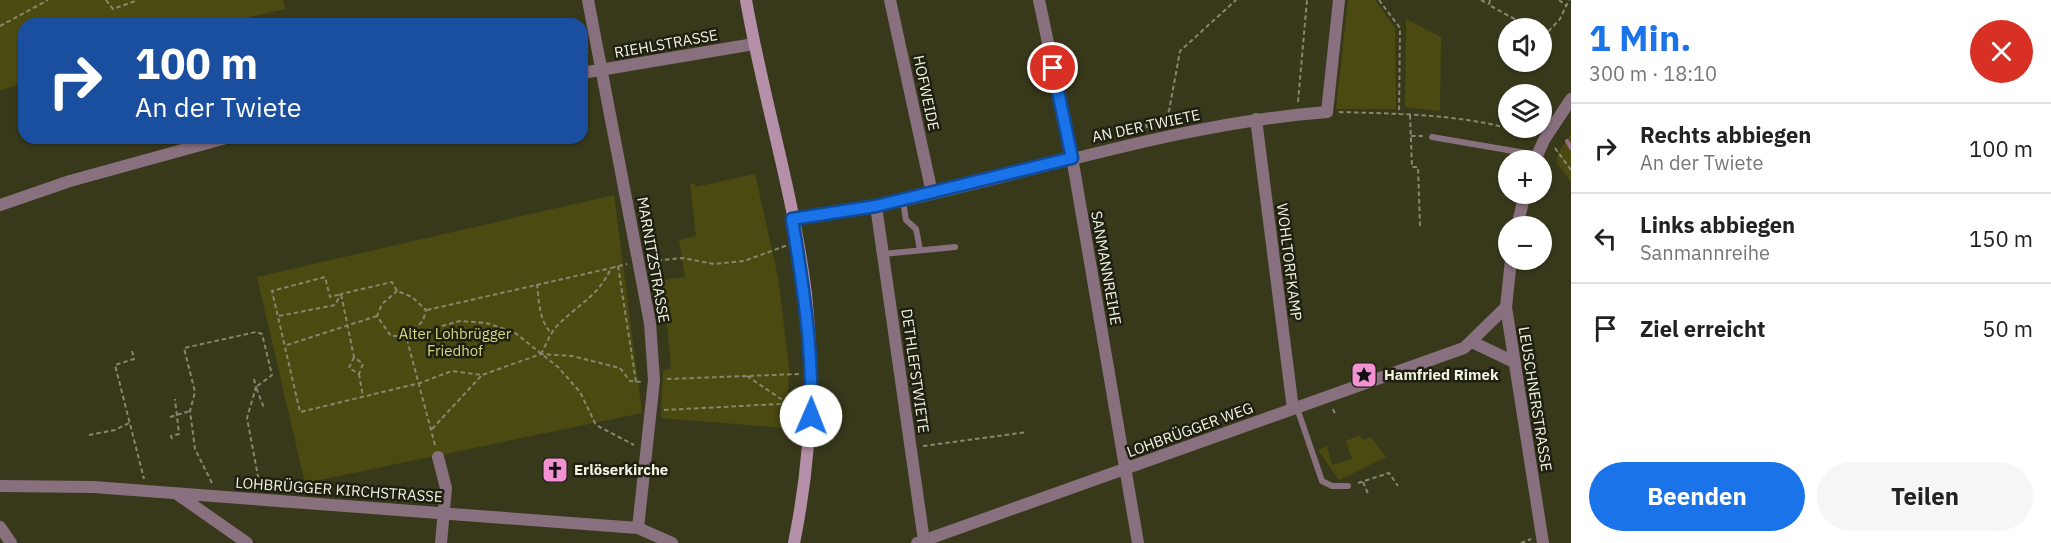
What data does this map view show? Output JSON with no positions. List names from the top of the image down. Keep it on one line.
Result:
{"streets":{"street":["RIEHLSTRASSE","HOFWEIDE","AN DER TWIETE","MARNITZSTRASSE","WOHLTORFKAMP","SANMANNREIHE","DETHLEFSTWIETE","LEUSCHNERSTRASSE","LOHBRÜGGER WEG","LOHBRÜGGER KIRCHSTRASSE"]},"crossings":[["RIEHLSTRASSE","MARNITZSTRASSE"],["HOFWEIDE","AN DER TWIETE"],["AN DER TWIETE","WOHLTORFKAMP"],["AN DER TWIETE","SANMANNREIHE"],["AN DER TWIETE","DETHLEFSTWIETE"],["MARNITZSTRASSE","LOHBRÜGGER KIRCHSTRASSE"],["WOHLTORFKAMP","LOHBRÜGGER WEG"],["SANMANNREIHE","LOHBRÜGGER WEG"],["DETHLEFSTWIETE","LOHBRÜGGER WEG"],["LEUSCHNERSTRASSE","LOHBRÜGGER WEG"]],"parks":["Alter Lohbrügger Friedhof"],"places":{"place":["Hamfried Rimek"],"church":["Erlöserkirche"]},"page":{"heading":["1 Min.","300 m · 18:10"],"map_buttons":["+","−"],"turn":["100 m","An der Twiete"],"list":[{"name":"Rechts abbiegen","note":"An der Twiete","value":"100 m"},{"name":"Links abbiegen","note":"Sanmannreihe","value":"150 m"},{"name":"Ziel erreicht","value":"50 m"}],"buttons":["Beenden","Teilen"]}}
